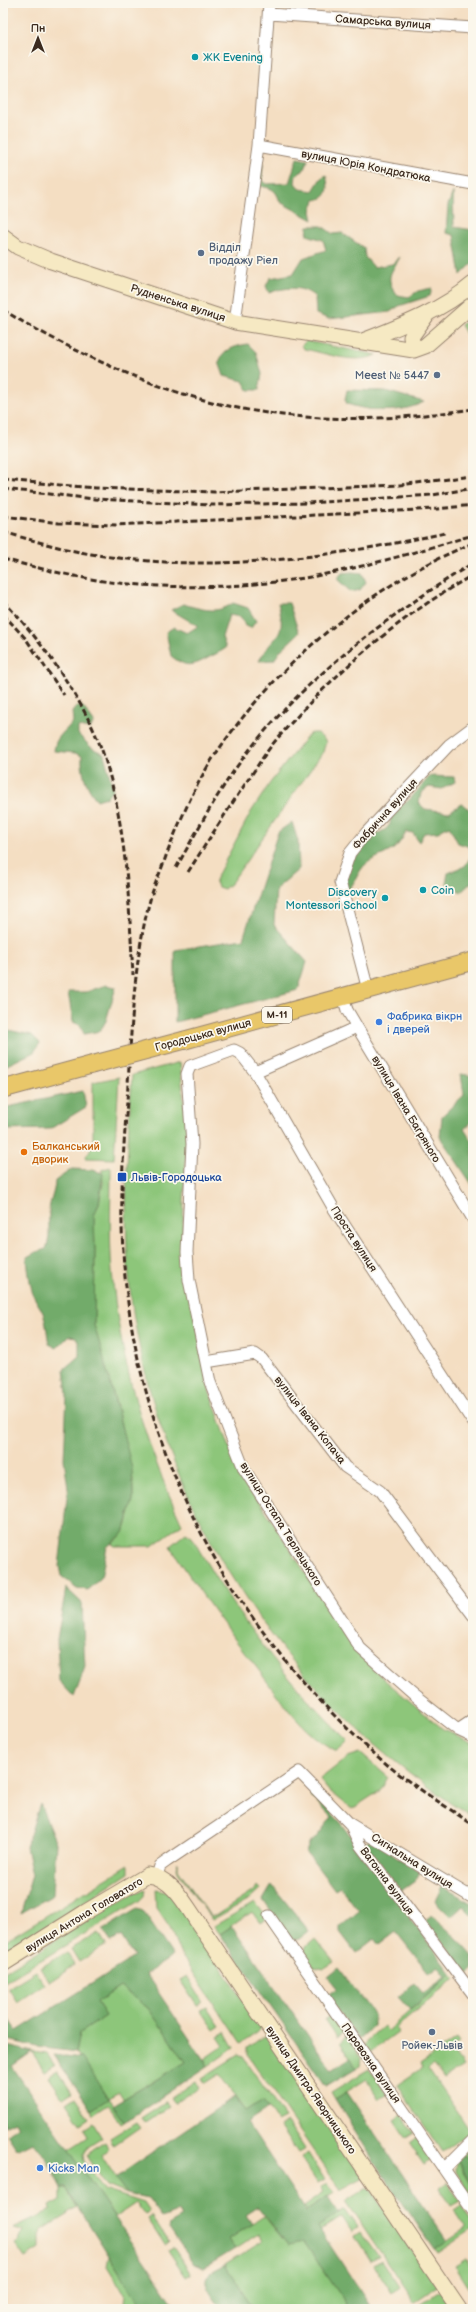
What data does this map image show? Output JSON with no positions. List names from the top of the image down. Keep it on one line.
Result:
{"streets":{"main road":["М-11","Городоцька вулиця"],"street":["Самарська вулиця","вулиця Юрія Кондратюка","Рудненська вулиця","Фабрична вулиця","вулиця Івана Багряного","Проста вулиця","вулиця Івана Копача","вулиця Остапа Терлецького","Сигнальна вулиця","Вагонна вулиця","вулиця Антона Головатого","Паровозна вулиця","вулиця Дмитра Яворницького"]},"crossings":[["Фабрична вулиця","Городоцька вулиця"],["Городоцька вулиця","вулиця Івана Багряного"],["Проста вулиця","вулиця Остапа Терлецького"],["вулиця Івана Копача","вулиця Остапа Терлецького"],["Сигнальна вулиця","Вагонна вулиця"],["Вагонна вулиця","вулиця Антона Головатого"],["вулиця Антона Головатого","вулиця Дмитра Яворницького"]],"places":{"other":["ЖК Evening","Відділ продажу Ріел","Meest № 5447","Coin","Discovery Montessori School","Фабрика вікрн і дверей","Балканський дворик","Ройек-Львів","Kicks Man"],"transit":["Львів-Городоцька"]},"north":"top"}
